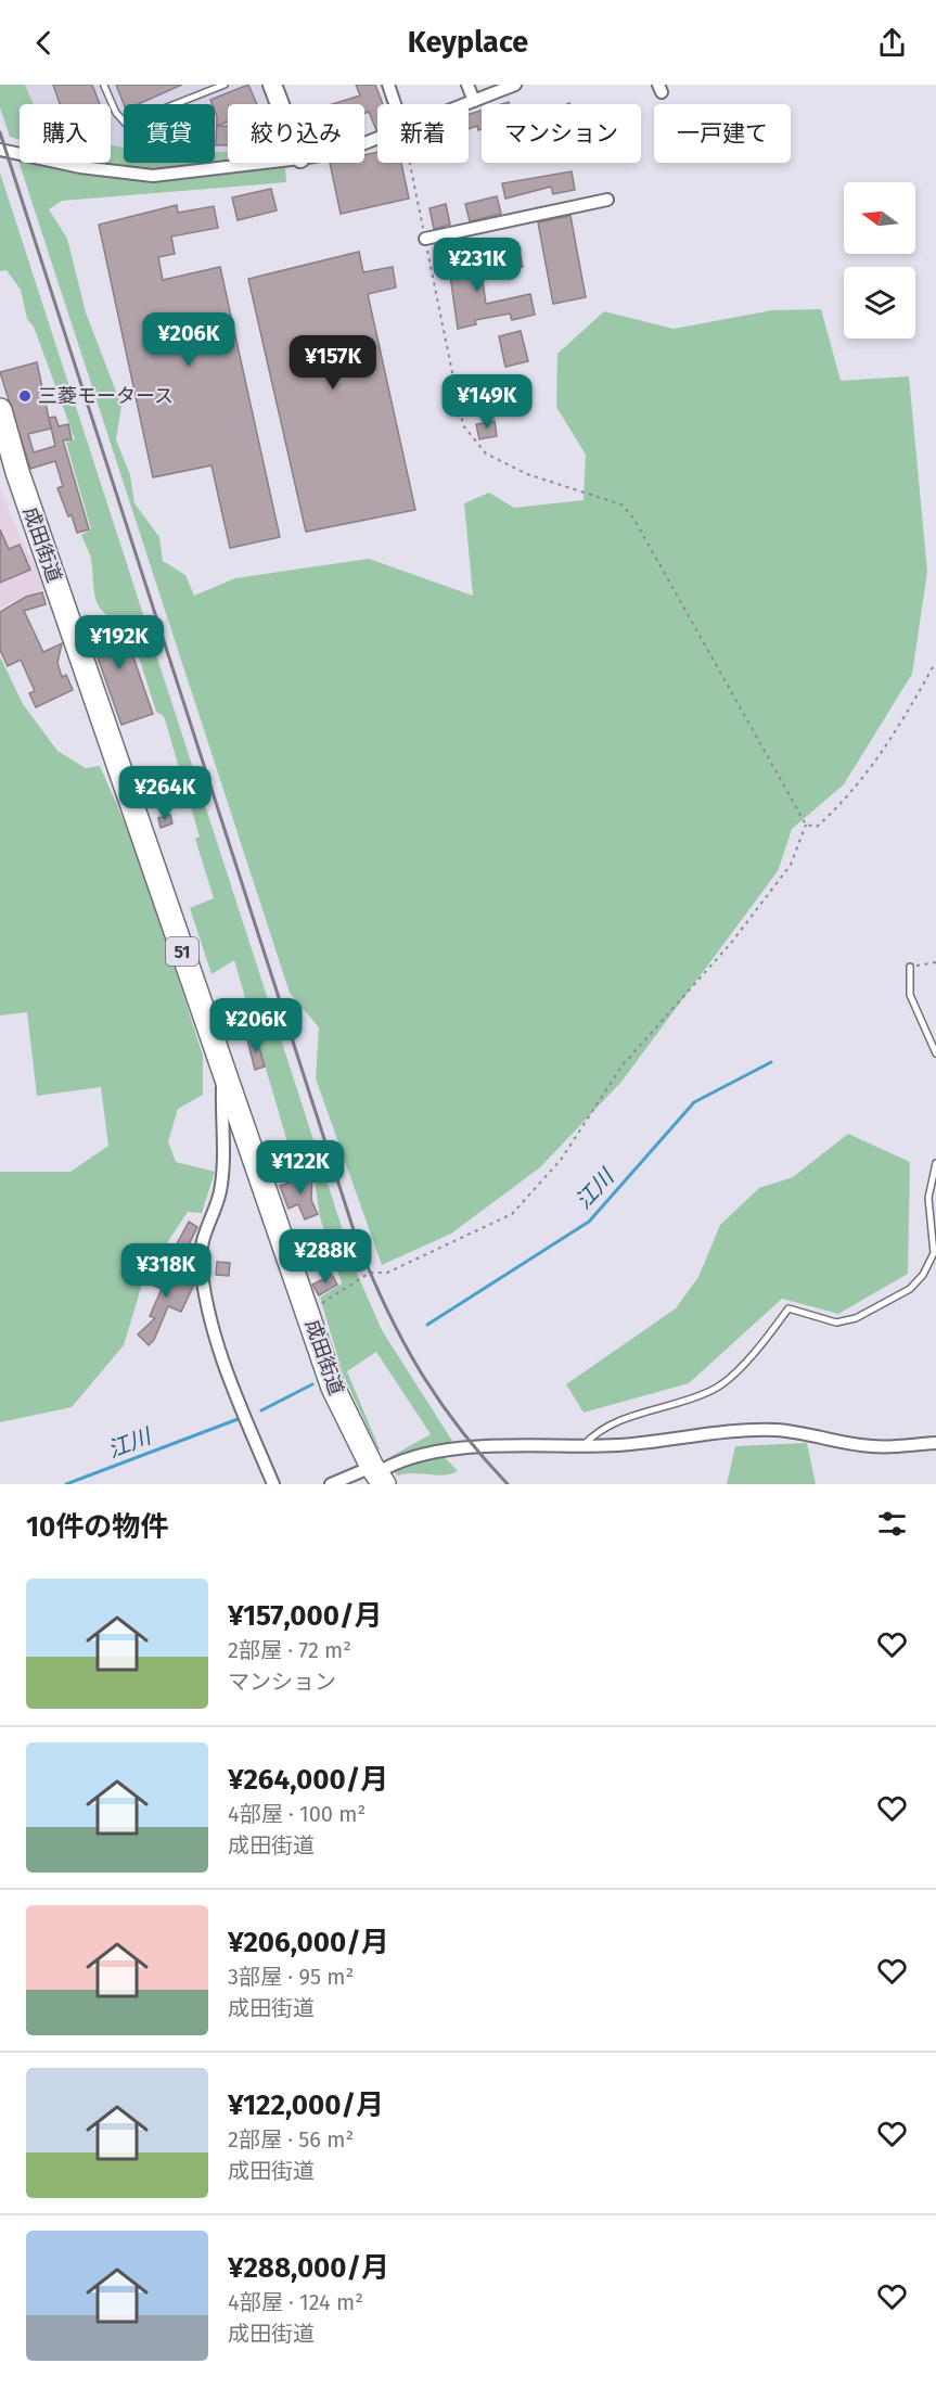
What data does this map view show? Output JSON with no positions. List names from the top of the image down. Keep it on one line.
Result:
{"streets":{"highway":["成田街道","51"]},"water":["江川"],"places":["三菱モータース"],"north":"left","page":{"header":"Keyplace","chip":["購入","賃貸","絞り込み","新着","マンション","一戸建て"],"price":["¥231K","¥206K","¥157K","¥149K","¥192K","¥264K","¥206K","¥122K","¥288K","¥318K"],"heading":"10件の物件","list":[{"name":"¥157,000/月","note":"2部屋 · 72 m² · マンション"},{"name":"¥264,000/月","note":"4部屋 · 100 m² · 成田街道"},{"name":"¥206,000/月","note":"3部屋 · 95 m² · 成田街道"},{"name":"¥122,000/月","note":"2部屋 · 56 m² · 成田街道"},{"name":"¥288,000/月","note":"4部屋 · 124 m² · 成田街道"}]}}
